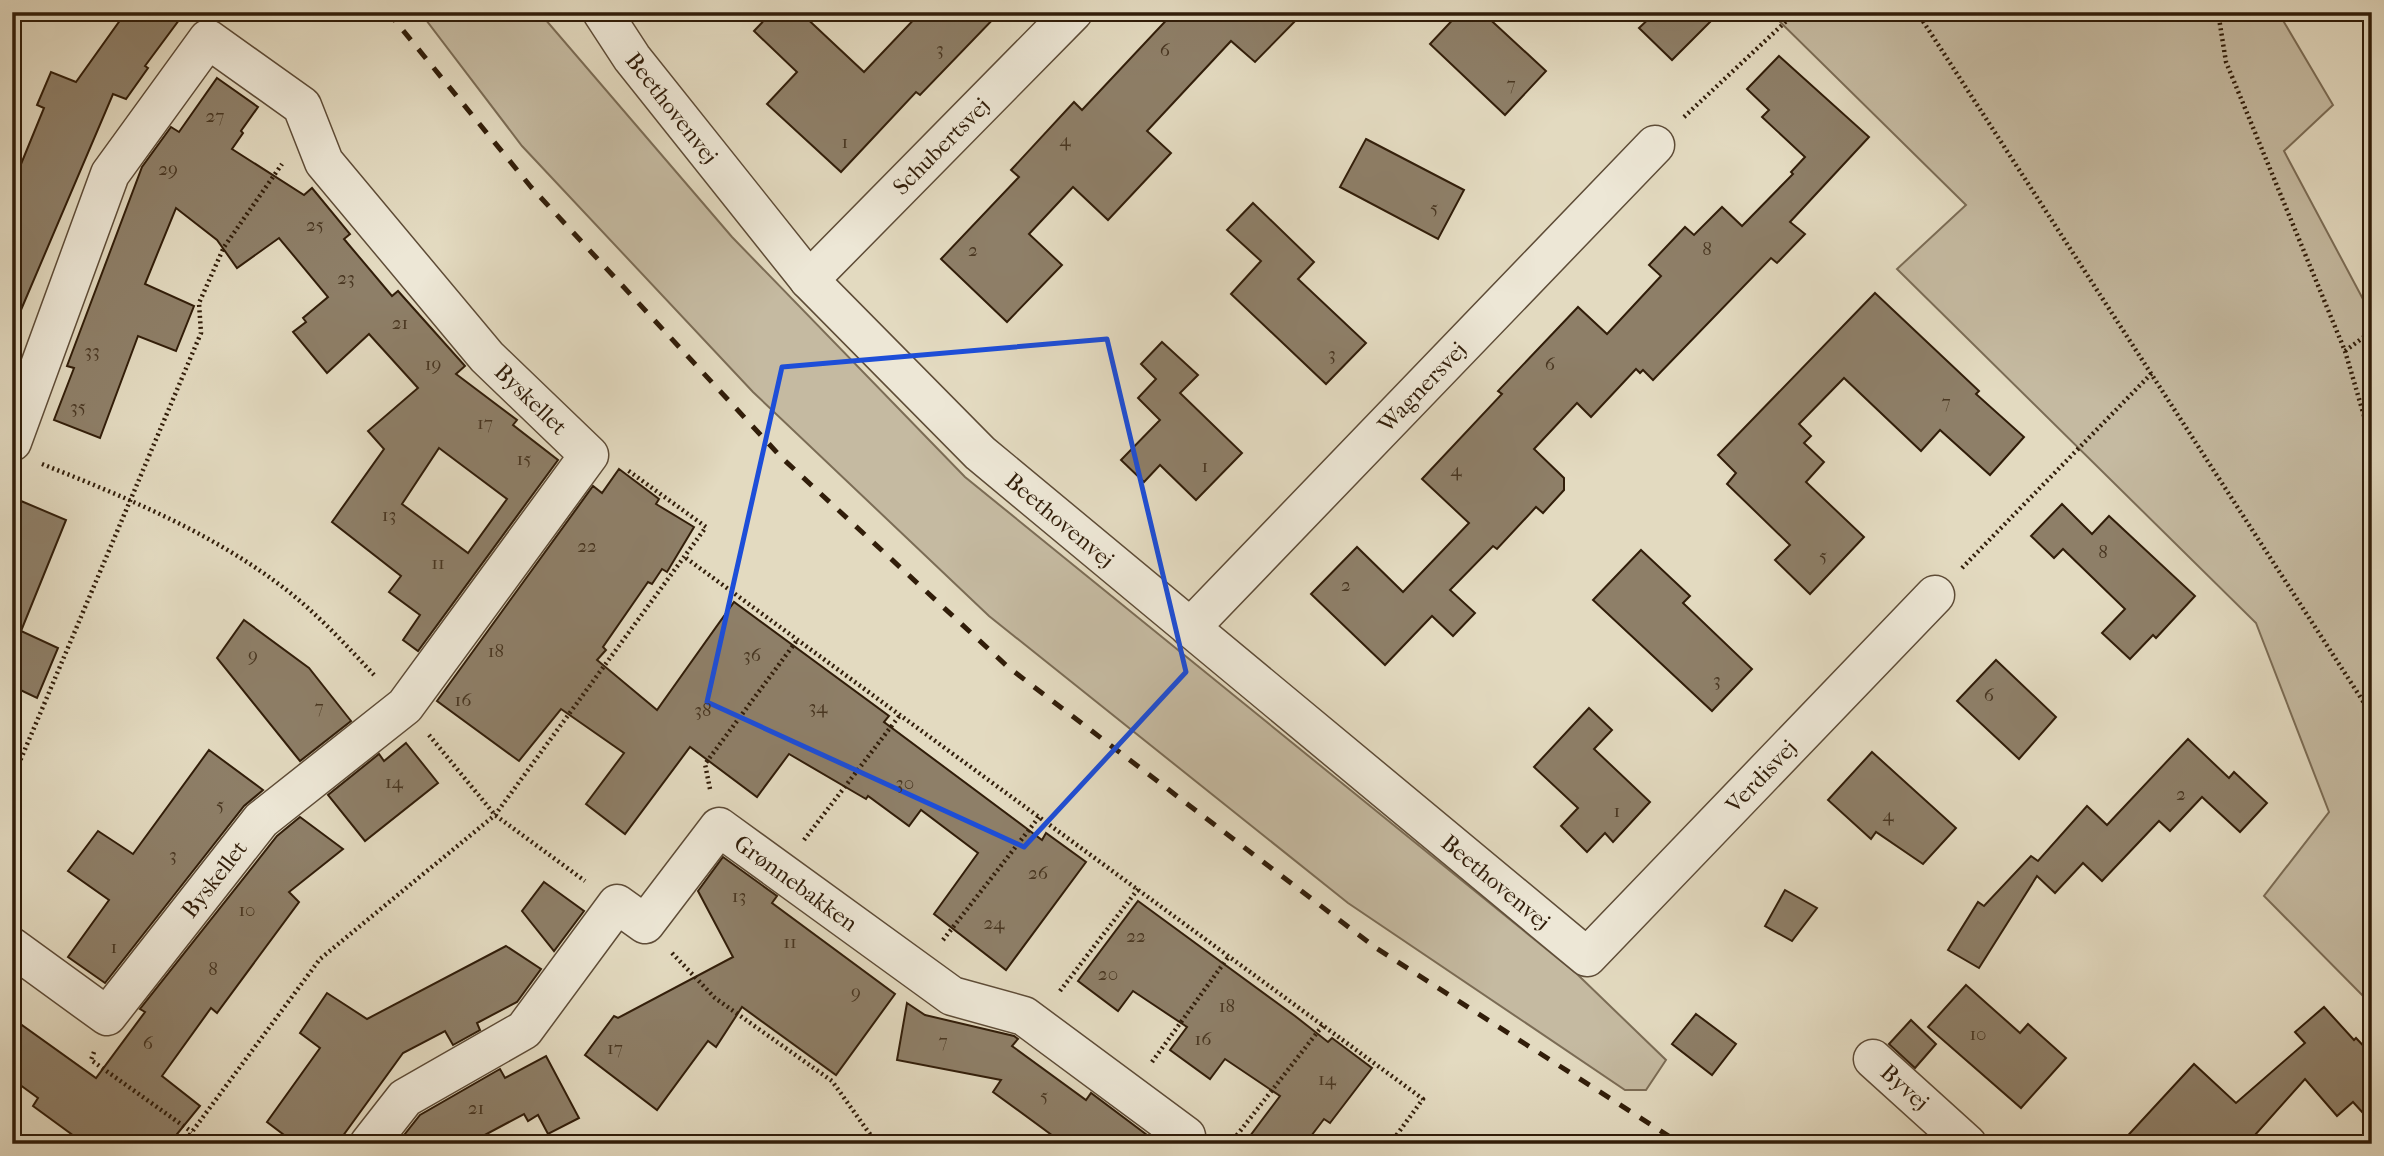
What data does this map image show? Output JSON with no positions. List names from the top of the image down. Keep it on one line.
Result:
{"streets":{"street":["Beethovenvej","Schubertsvej","Wagnersvej","Byskellet","Verdisvej","Grønnebakken","Byvej"]},"crossings":[["Beethovenvej","Schubertsvej"],["Beethovenvej","Wagnersvej"],["Beethovenvej","Verdisvej"]],"house_numbers":["3","6","7","27","4","1","29","5","25","8","2","23","21","33","3","19","6","7","35","17","15","1","4","13","22","8","5","11","2","18","9","36","3","6","16","7","34","38","14","30","2","5","1","4","3","26","13","10","24","22","11","1","8","20","9","18","10","16","7","6","17","14","5","21"]}
